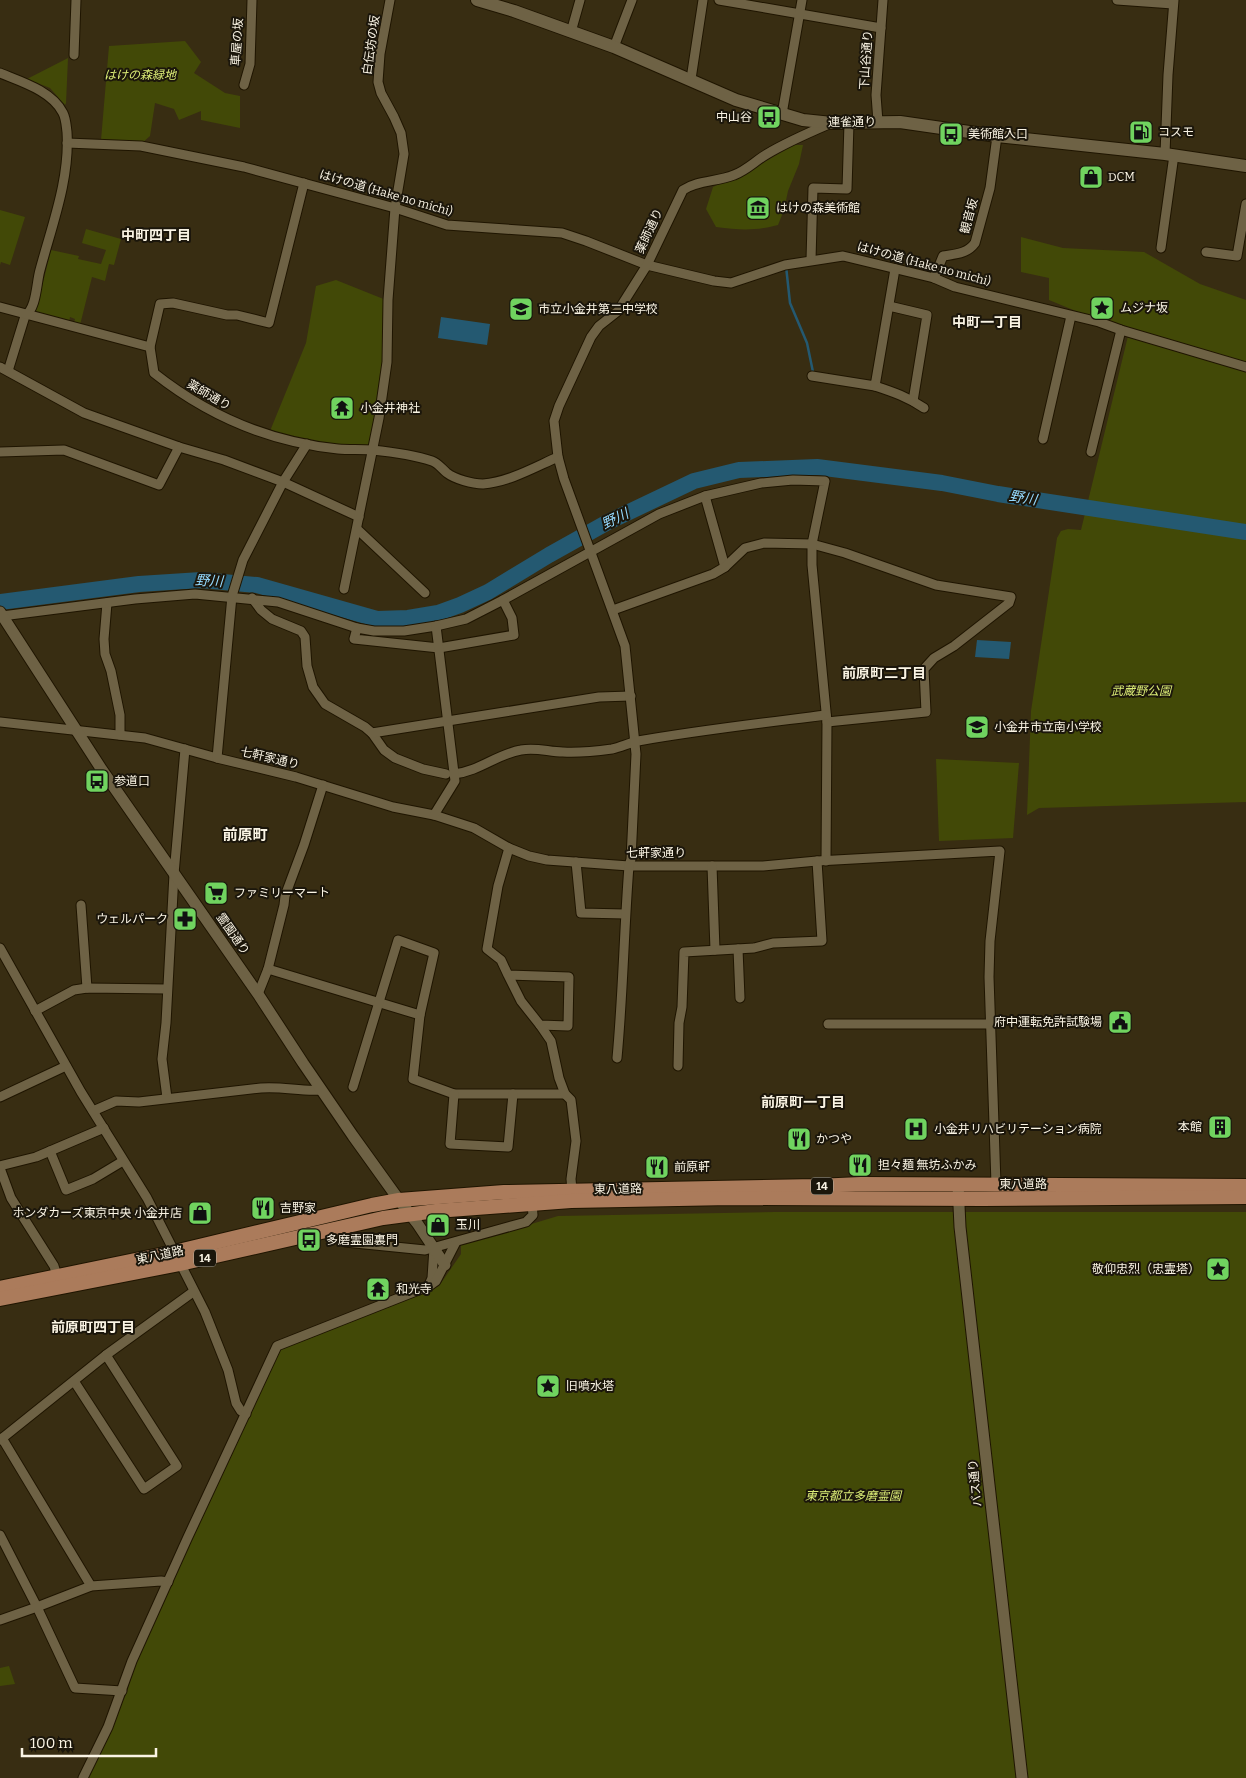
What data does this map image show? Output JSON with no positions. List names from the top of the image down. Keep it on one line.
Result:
{"streets":{"main road":["連雀通り","東八道路","14"],"street":["車屋の坂","白伝坊の坂","下山谷通り","はけの道 (Hake no michi)","観音坂","薬師通り","七軒家通り","霊園通り","バス通り"]},"crossings":[["白伝坊の坂","はけの道 (Hake no michi)"],["白伝坊の坂","薬師通り"],["下山谷通り","連雀通り"],["連雀通り","観音坂"],["連雀通り","薬師通り"],["はけの道 (Hake no michi)","観音坂"],["はけの道 (Hake no michi)","薬師通り"],["七軒家通り","霊園通り"],["七軒家通り","東八道路"],["霊園通り","東八道路"],["東八道路","バス通り"]],"districts":["中町四丁目","中町一丁目","前原町二丁目","前原町","前原町一丁目","前原町四丁目"],"water":["野川"],"parks":["はけの森緑地","武蔵野公園","東京都立多磨霊園"],"places":{"bus stop":["中山谷","美術館入口","参道口","多磨霊園裏門"],"fuel station":["コスモ"],"shop":["DCM","ホンダカーズ東京中央 小金井店","玉川"],"museum":["はけの森美術館"],"place":["ムジナ坂","敬仰忠烈（忠霊塔）","旧噴水塔"],"school or university":["市立小金井第二中学校","小金井市立南小学校"],"temple":["小金井神社","和光寺"],"supermarket":["ファミリーマート"],"pharmacy":["ウェルパーク"],"public building":["府中運転免許試験場"],"building":["本館"],"hospital":["小金井リハビリテーション病院"],"restaurant":["かつや","担々麺 無坊ふかみ","前原軒","吉野家"]},"scale_bar":"100 m"}
